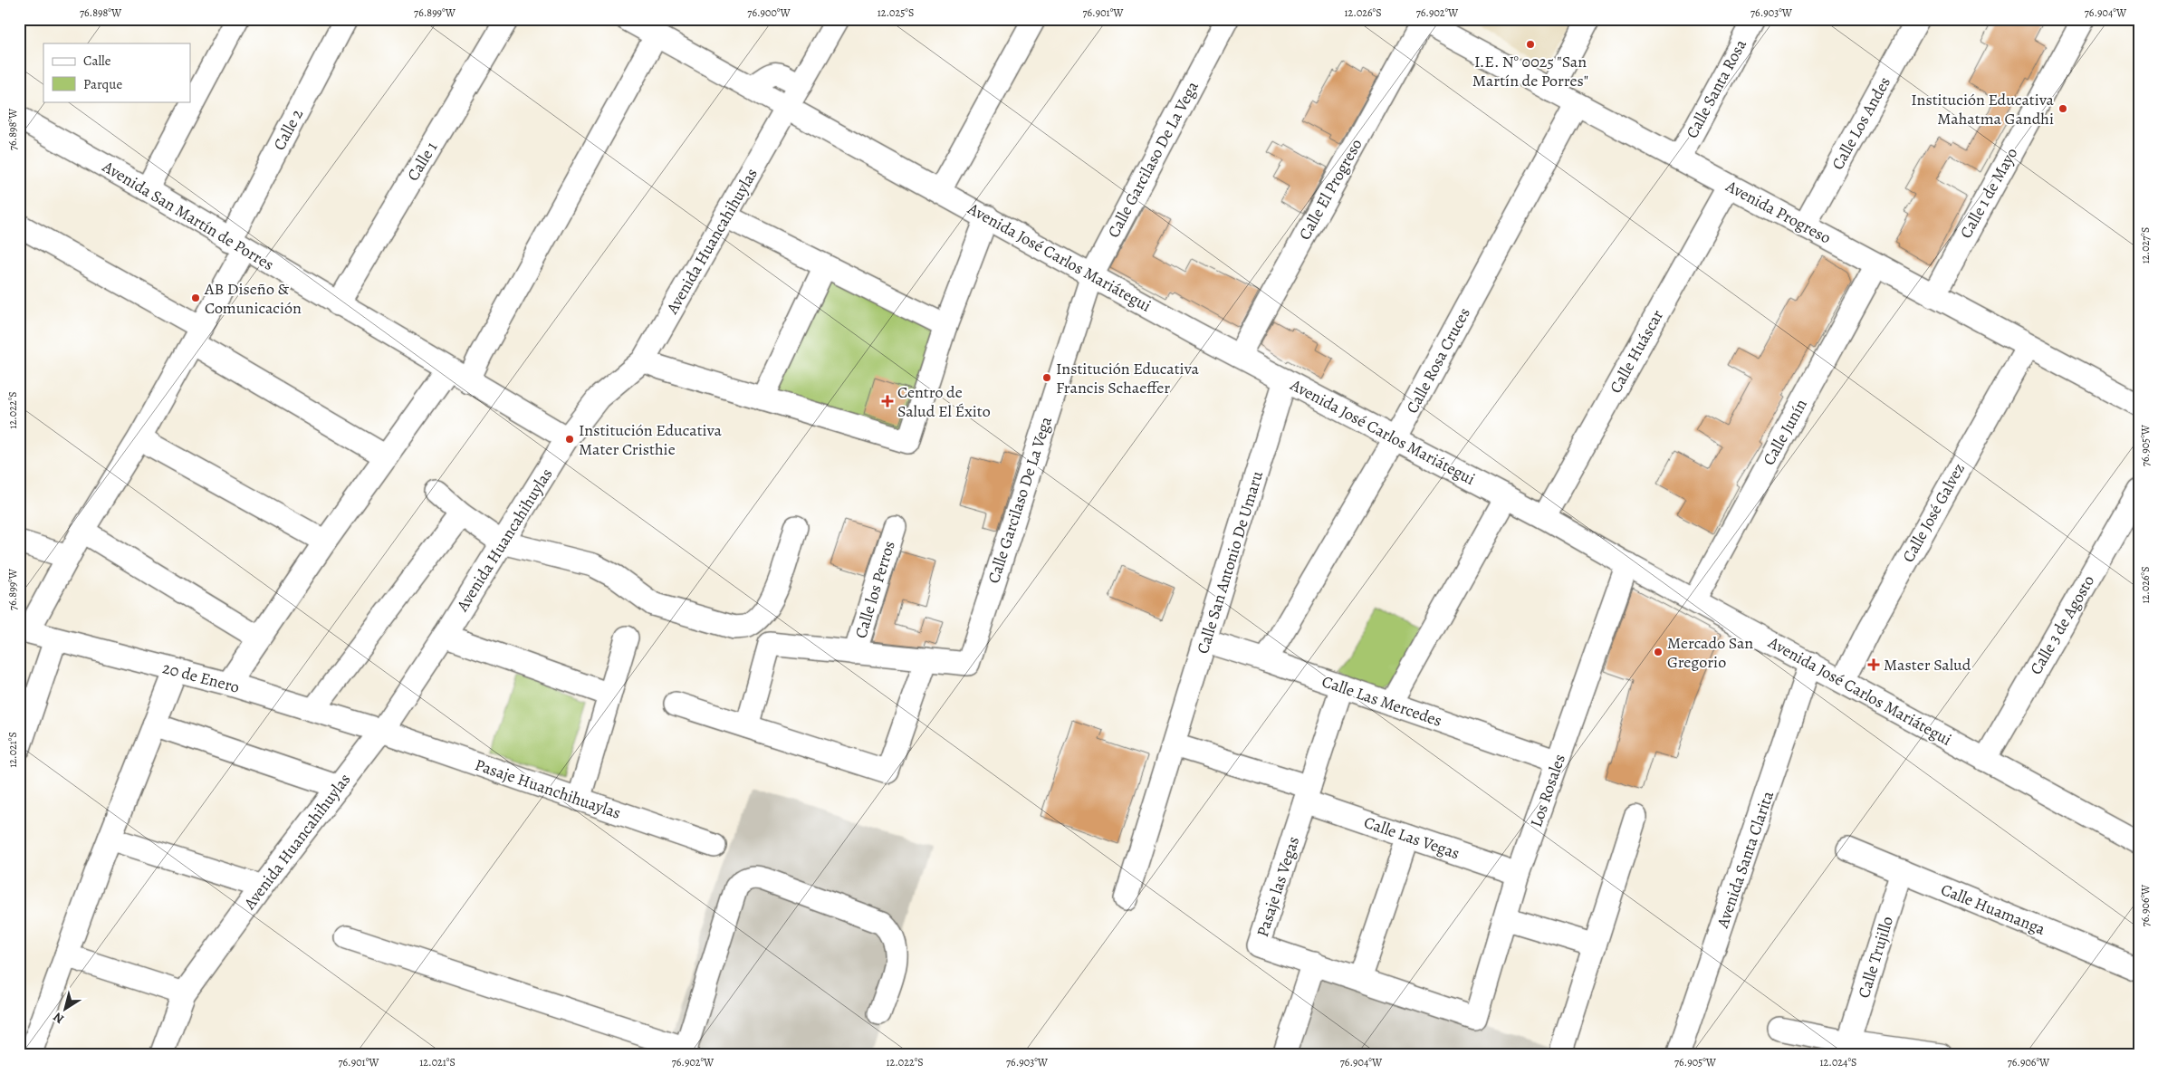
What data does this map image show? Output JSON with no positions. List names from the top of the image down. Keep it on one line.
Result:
{"streets":{"street":["Calle Santa Rosa","Calle Los Andes","Calle 2","Calle Garcilaso De La Vega","Calle 1","Calle El Progreso","Calle 1 de Mayo","Avenida Progreso","Avenida San Martín de Porres","Avenida Huancahihuylas","Avenida José Carlos Mariátegui","Calle Huáscar","Calle Rosa Cruces","Calle Junín","Calle José Galvez","Calle San Antonio De Umaru","Calle los Perros","Calle 3 de Agosto","20 de Enero","Calle Las Mercedes","Pasaje Huanchihuaylas","Los Rosales","Calle Las Vegas","Avenida Santa Clarita","Pasaje las Vegas","Calle Huamanga","Calle Trujillo"]},"crossings":[["Calle Santa Rosa","Avenida Progreso"],["Calle Los Andes","Avenida Progreso"],["Calle 2","Avenida San Martín de Porres"],["Calle 2","20 de Enero"],["Calle Garcilaso De La Vega","Avenida José Carlos Mariátegui"],["Calle 1","Avenida San Martín de Porres"],["Calle El Progreso","Avenida Progreso"],["Calle El Progreso","Avenida José Carlos Mariátegui"],["Calle 1 de Mayo","Avenida Progreso"],["Avenida Progreso","Calle Huáscar"],["Avenida Progreso","Calle Rosa Cruces"],["Avenida Progreso","Calle Junín"],["Avenida Progreso","Calle José Galvez"],["Avenida San Martín de Porres","Avenida Huancahihuylas"],["Avenida Huancahihuylas","Avenida José Carlos Mariátegui"],["Avenida Huancahihuylas","20 de Enero"],["Avenida Huancahihuylas","Pasaje Huanchihuaylas"],["Avenida José Carlos Mariátegui","Calle Huáscar"],["Avenida José Carlos Mariátegui","Calle Rosa Cruces"],["Avenida José Carlos Mariátegui","Calle Junín"],["Avenida José Carlos Mariátegui","Calle José Galvez"],["Avenida José Carlos Mariátegui","Calle San Antonio De Umaru"],["Avenida José Carlos Mariátegui","Calle 3 de Agosto"],["Avenida José Carlos Mariátegui","Los Rosales"],["Avenida José Carlos Mariátegui","Avenida Santa Clarita"],["Calle Rosa Cruces","Calle Las Mercedes"],["Calle San Antonio De Umaru","Calle Las Mercedes"],["Calle San Antonio De Umaru","Calle Las Vegas"],["20 de Enero","Pasaje Huanchihuaylas"],["Calle Las Mercedes","Los Rosales"],["Calle Las Mercedes","Pasaje las Vegas"],["Los Rosales","Calle Las Vegas"],["Los Rosales","Pasaje las Vegas"],["Calle Las Vegas","Pasaje las Vegas"],["Calle Huamanga","Calle Trujillo"]],"places":{"other":["I.E. N° 0025 \"San Martín de Porres\"","Institución Educativa Mahatma Gandhi","AB Diseño & Comunicación","Institución Educativa Francis Schaeffer","Institución Educativa Mater Cristhie","Mercado San Gregorio"],"health":["Centro de Salud El Éxito","Master Salud"]},"legend":["Calle","Parque"],"north":"bottom left","coordinates":["76.898°W","76.899°W","76.900°W","12.025°S","76.901°W","12.026°S","76.902°W","76.903°W","76.904°W","12.027°S","12.022°S","76.905°W","12.021°S","76.906°W","12.024°S"]}
